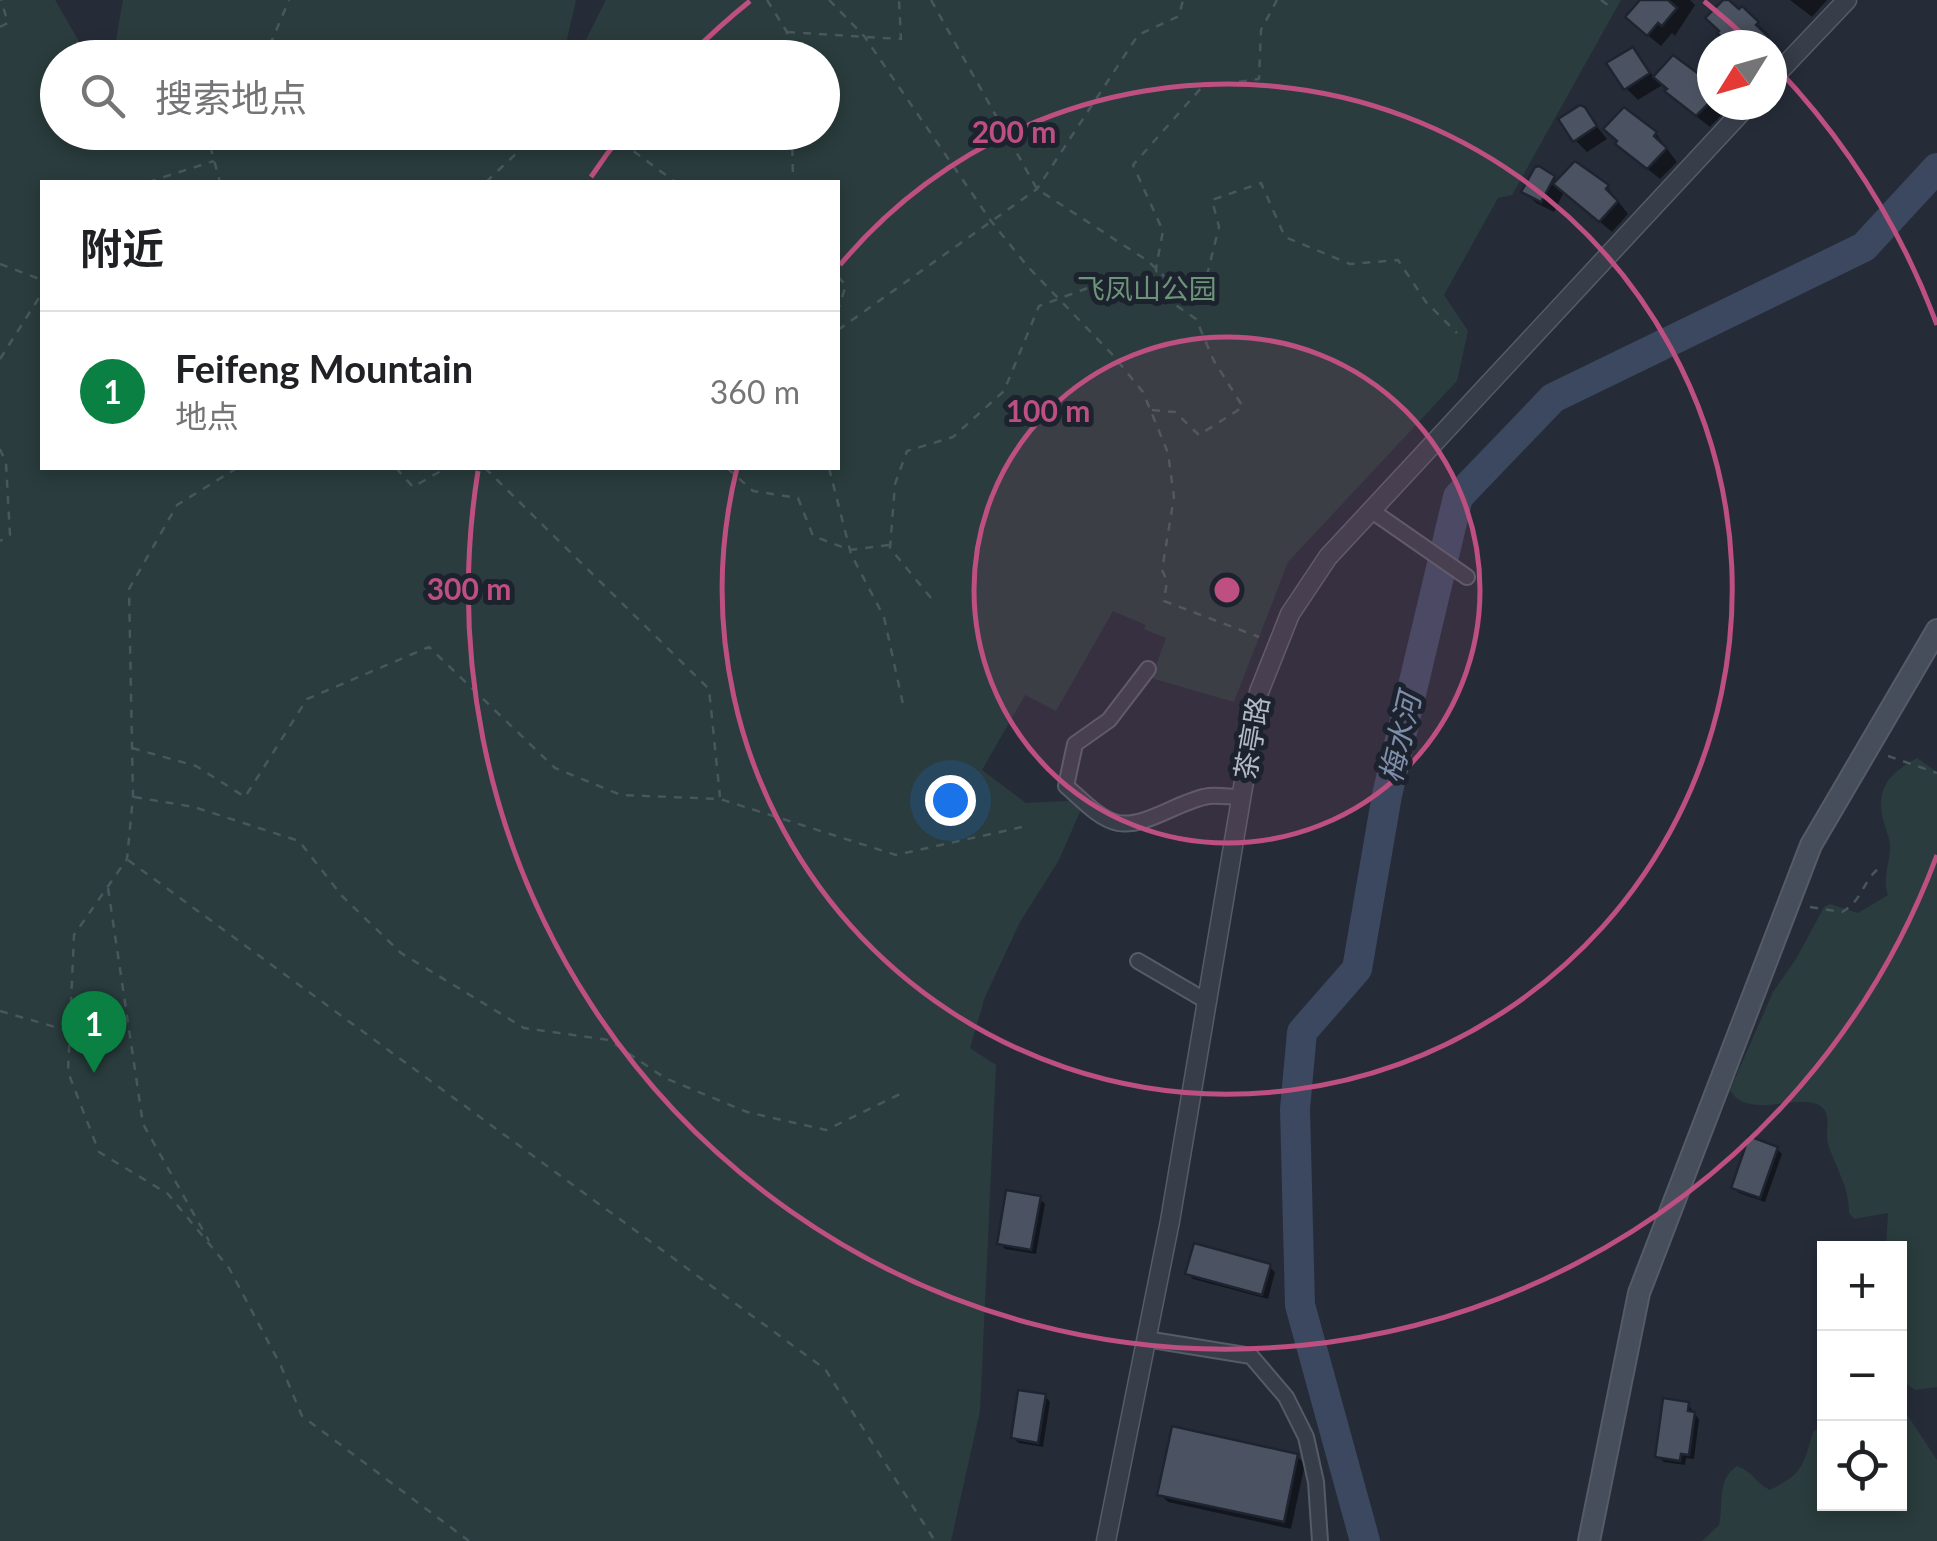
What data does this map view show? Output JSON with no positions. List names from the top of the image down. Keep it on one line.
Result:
{"streets":{"street":["茶亭路"]},"water":["梅水河"],"parks":["飞凤山公园"],"north":"bottom left","page":{"search":"搜索地点","heading":"附近","list":[{"mark":"1","name":"Feifeng Mountain","note":"地点","value":"360 m"}],"pins":"1","map_buttons":["+","−"]},"rings":["200 m","100 m","300 m"]}
